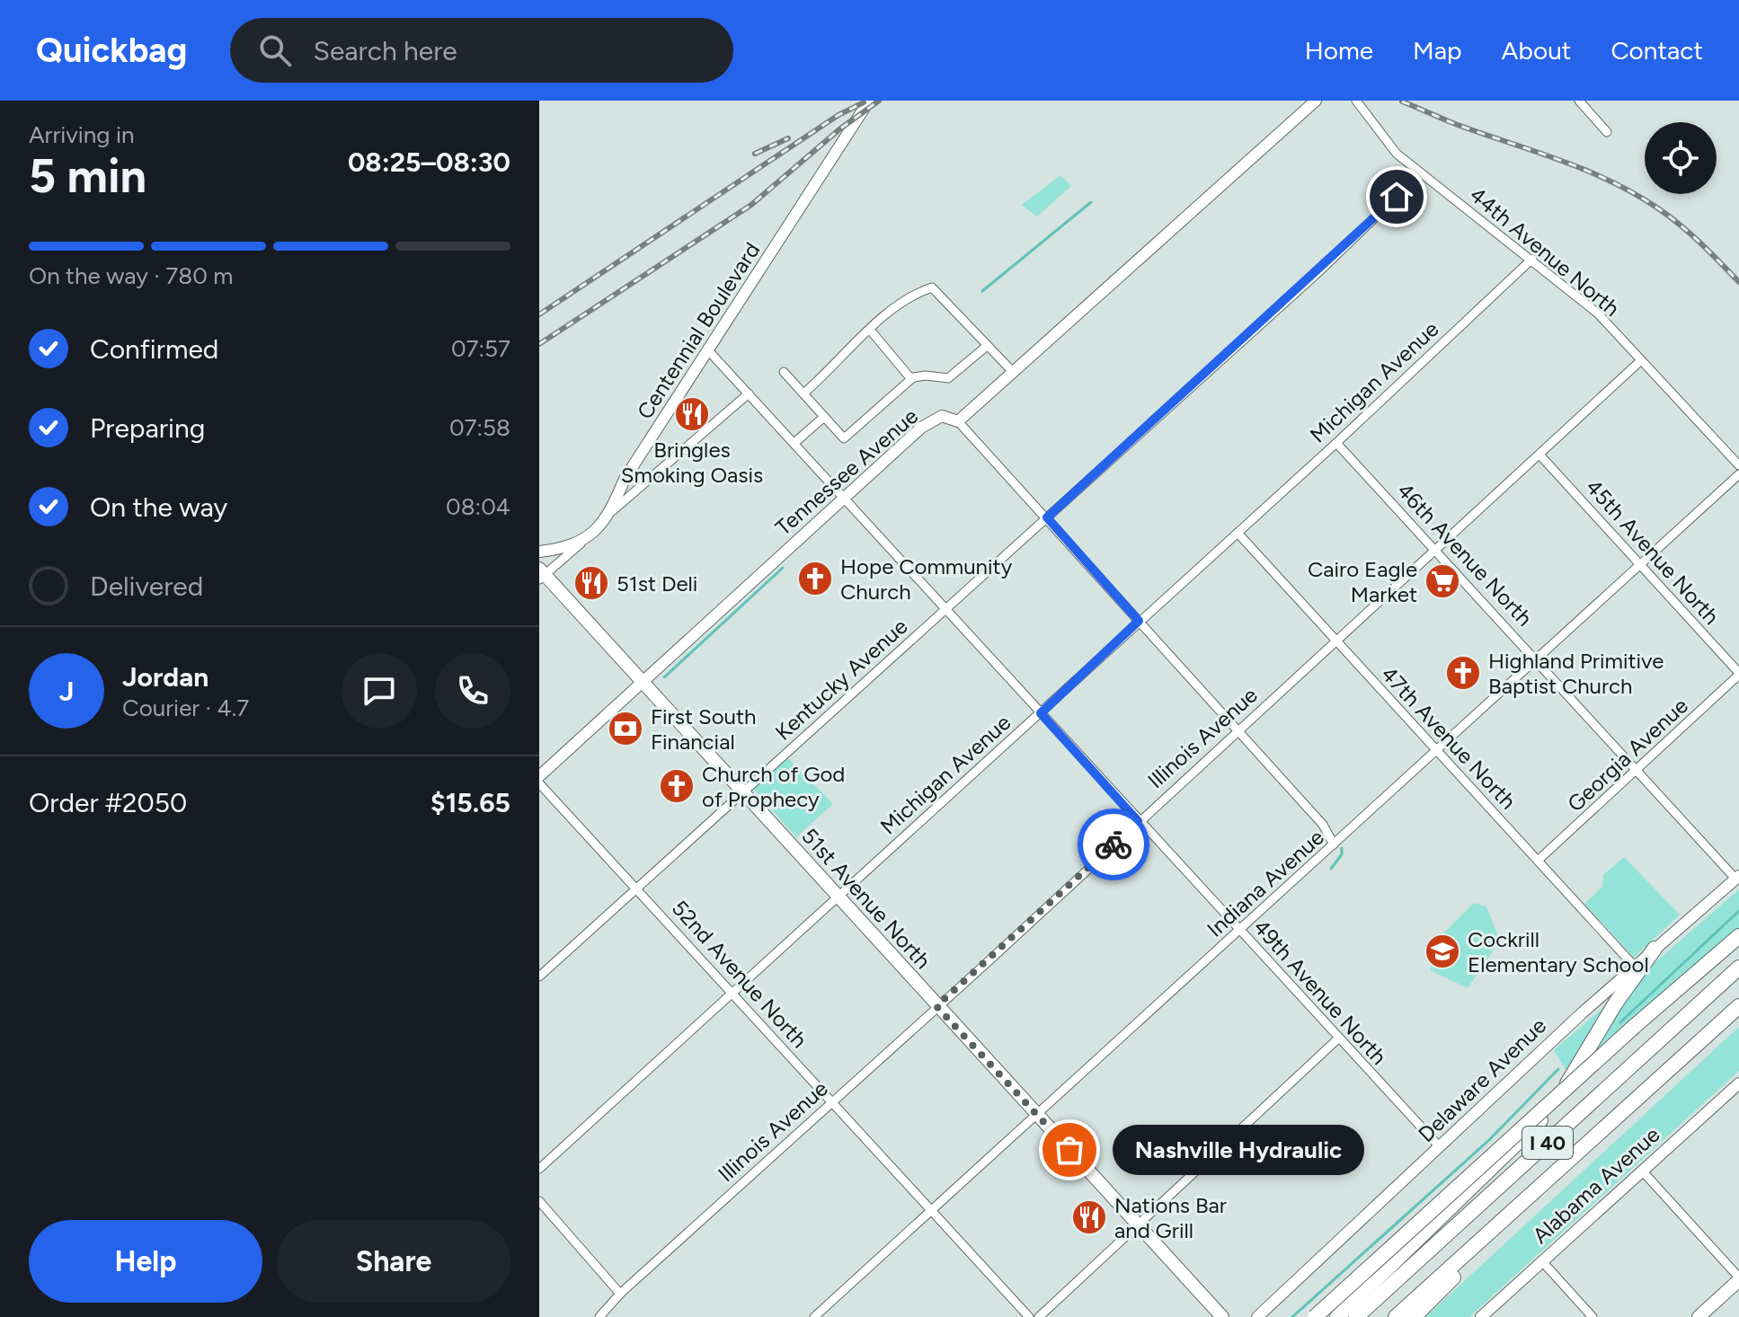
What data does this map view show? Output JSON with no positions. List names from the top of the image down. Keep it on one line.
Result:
{"streets":{"highway":["I 40"],"main road":["Centennial Boulevard","Tennessee Avenue","51st Avenue North","Delaware Avenue","Alabama Avenue"],"street":["44th Avenue North","Michigan Avenue","45th Avenue North","46th Avenue North","Kentucky Avenue","Illinois Avenue","47th Avenue North","Georgia Avenue","Indiana Avenue","52nd Avenue North","49th Avenue North"]},"crossings":[["44th Avenue North","Michigan Avenue"],["44th Avenue North","Kentucky Avenue"],["44th Avenue North","Illinois Avenue"],["Centennial Boulevard","49th Avenue North"],["Michigan Avenue","46th Avenue North"],["Michigan Avenue","47th Avenue North"],["Michigan Avenue","51st Avenue North"],["Michigan Avenue","52nd Avenue North"],["Michigan Avenue","49th Avenue North"],["Tennessee Avenue","51st Avenue North"],["Tennessee Avenue","49th Avenue North"],["45th Avenue North","Illinois Avenue"],["45th Avenue North","Georgia Avenue"],["45th Avenue North","Indiana Avenue"],["46th Avenue North","Illinois Avenue"],["46th Avenue North","Georgia Avenue"],["46th Avenue North","Indiana Avenue"],["46th Avenue North","Delaware Avenue"],["Kentucky Avenue","51st Avenue North"],["Kentucky Avenue","52nd Avenue North"],["Kentucky Avenue","49th Avenue North"],["Illinois Avenue","47th Avenue North"],["Illinois Avenue","51st Avenue North"],["Illinois Avenue","52nd Avenue North"],["Illinois Avenue","49th Avenue North"],["47th Avenue North","Georgia Avenue"],["47th Avenue North","Indiana Avenue"],["47th Avenue North","Delaware Avenue"],["Indiana Avenue","51st Avenue North"],["Indiana Avenue","52nd Avenue North"],["Indiana Avenue","49th Avenue North"],["49th Avenue North","Delaware Avenue"]],"places":{"restaurant":["Bringles Smoking Oasis","51st Deli","Nations Bar and Grill"],"church":["Hope Community Church","Highland Primitive Baptist Church","Church of God of Prophecy"],"supermarket":["Cairo Eagle Market"],"bank":["First South Financial"],"school or university":["Cockrill Elementary School"],"other":["Nashville Hydraulic"]},"page":{"header":"Quickbag","search":"Search here","nav":["Home","Map","About","Contact"],"heading":["5 min","Arriving in","08:25–08:30"],"panel":["Jordan","Courier · 4.7","Order #2050","$15.65"],"bar":"On the way · 780 m","list":[["Confirmed","07:57"],["Preparing","07:58"],["On the way","08:04"],"Delivered"],"round":"J","bubble":"Nashville Hydraulic","buttons":["Help","Share"]}}
